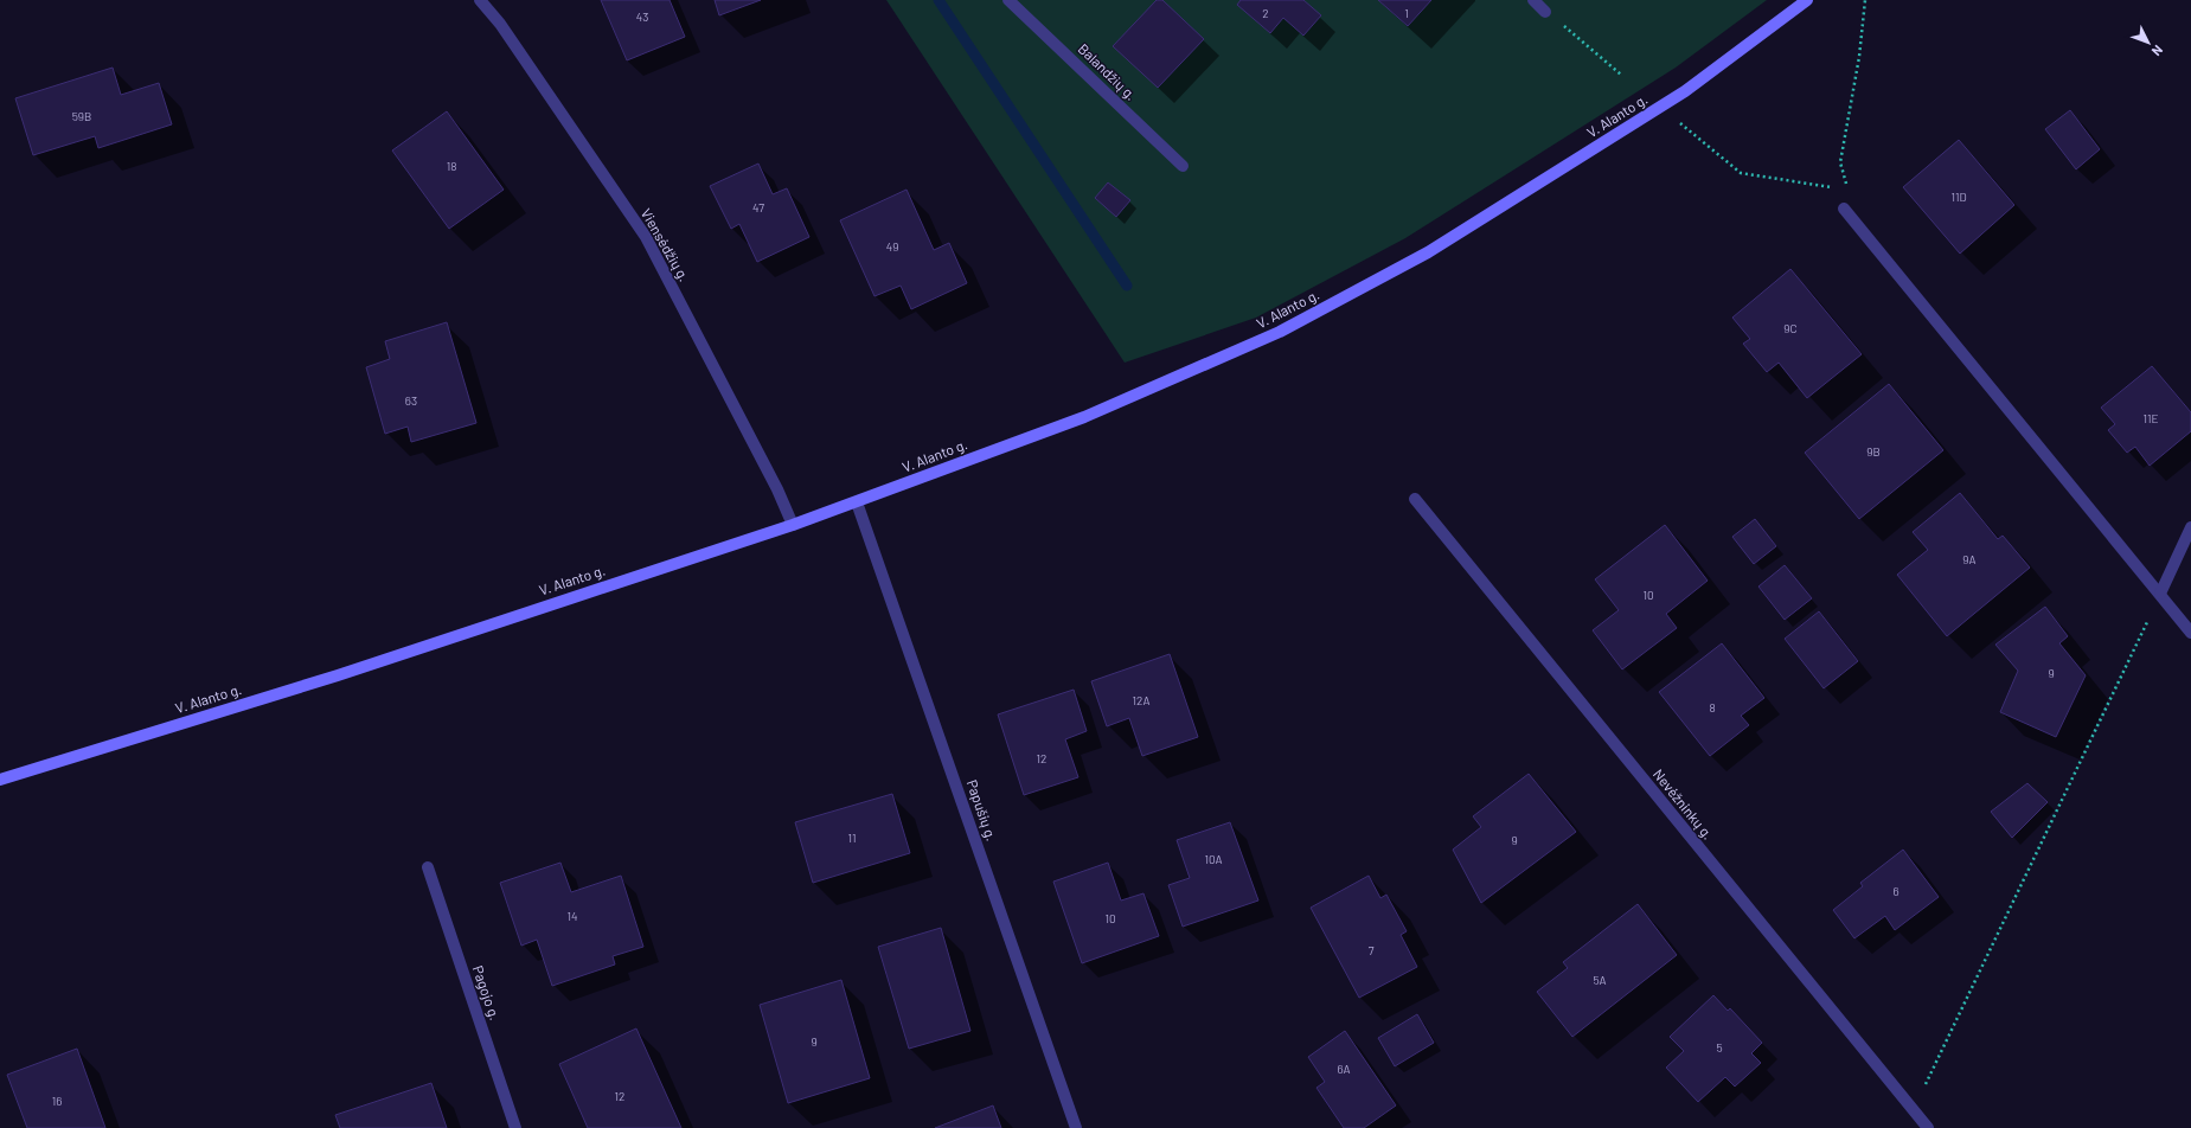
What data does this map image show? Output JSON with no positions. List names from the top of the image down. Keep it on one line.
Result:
{"streets":{"main road":["V. Alanto g."],"street":["Balandžių g.","Viensėdžių g.","Nevėžninkų g.","Papušių g.","Pagojo g."]},"crossings":[["V. Alanto g.","Viensėdžių g."],["V. Alanto g.","Papušių g."]],"house_numbers":["2","1","43","59B","18","11D","47","49","9C","63","11E","9B","9A","10","9","12A","8","12","11","9","10A","6","14","10","7","5A","9","5","6A","12","16"],"north":"bottom right"}
